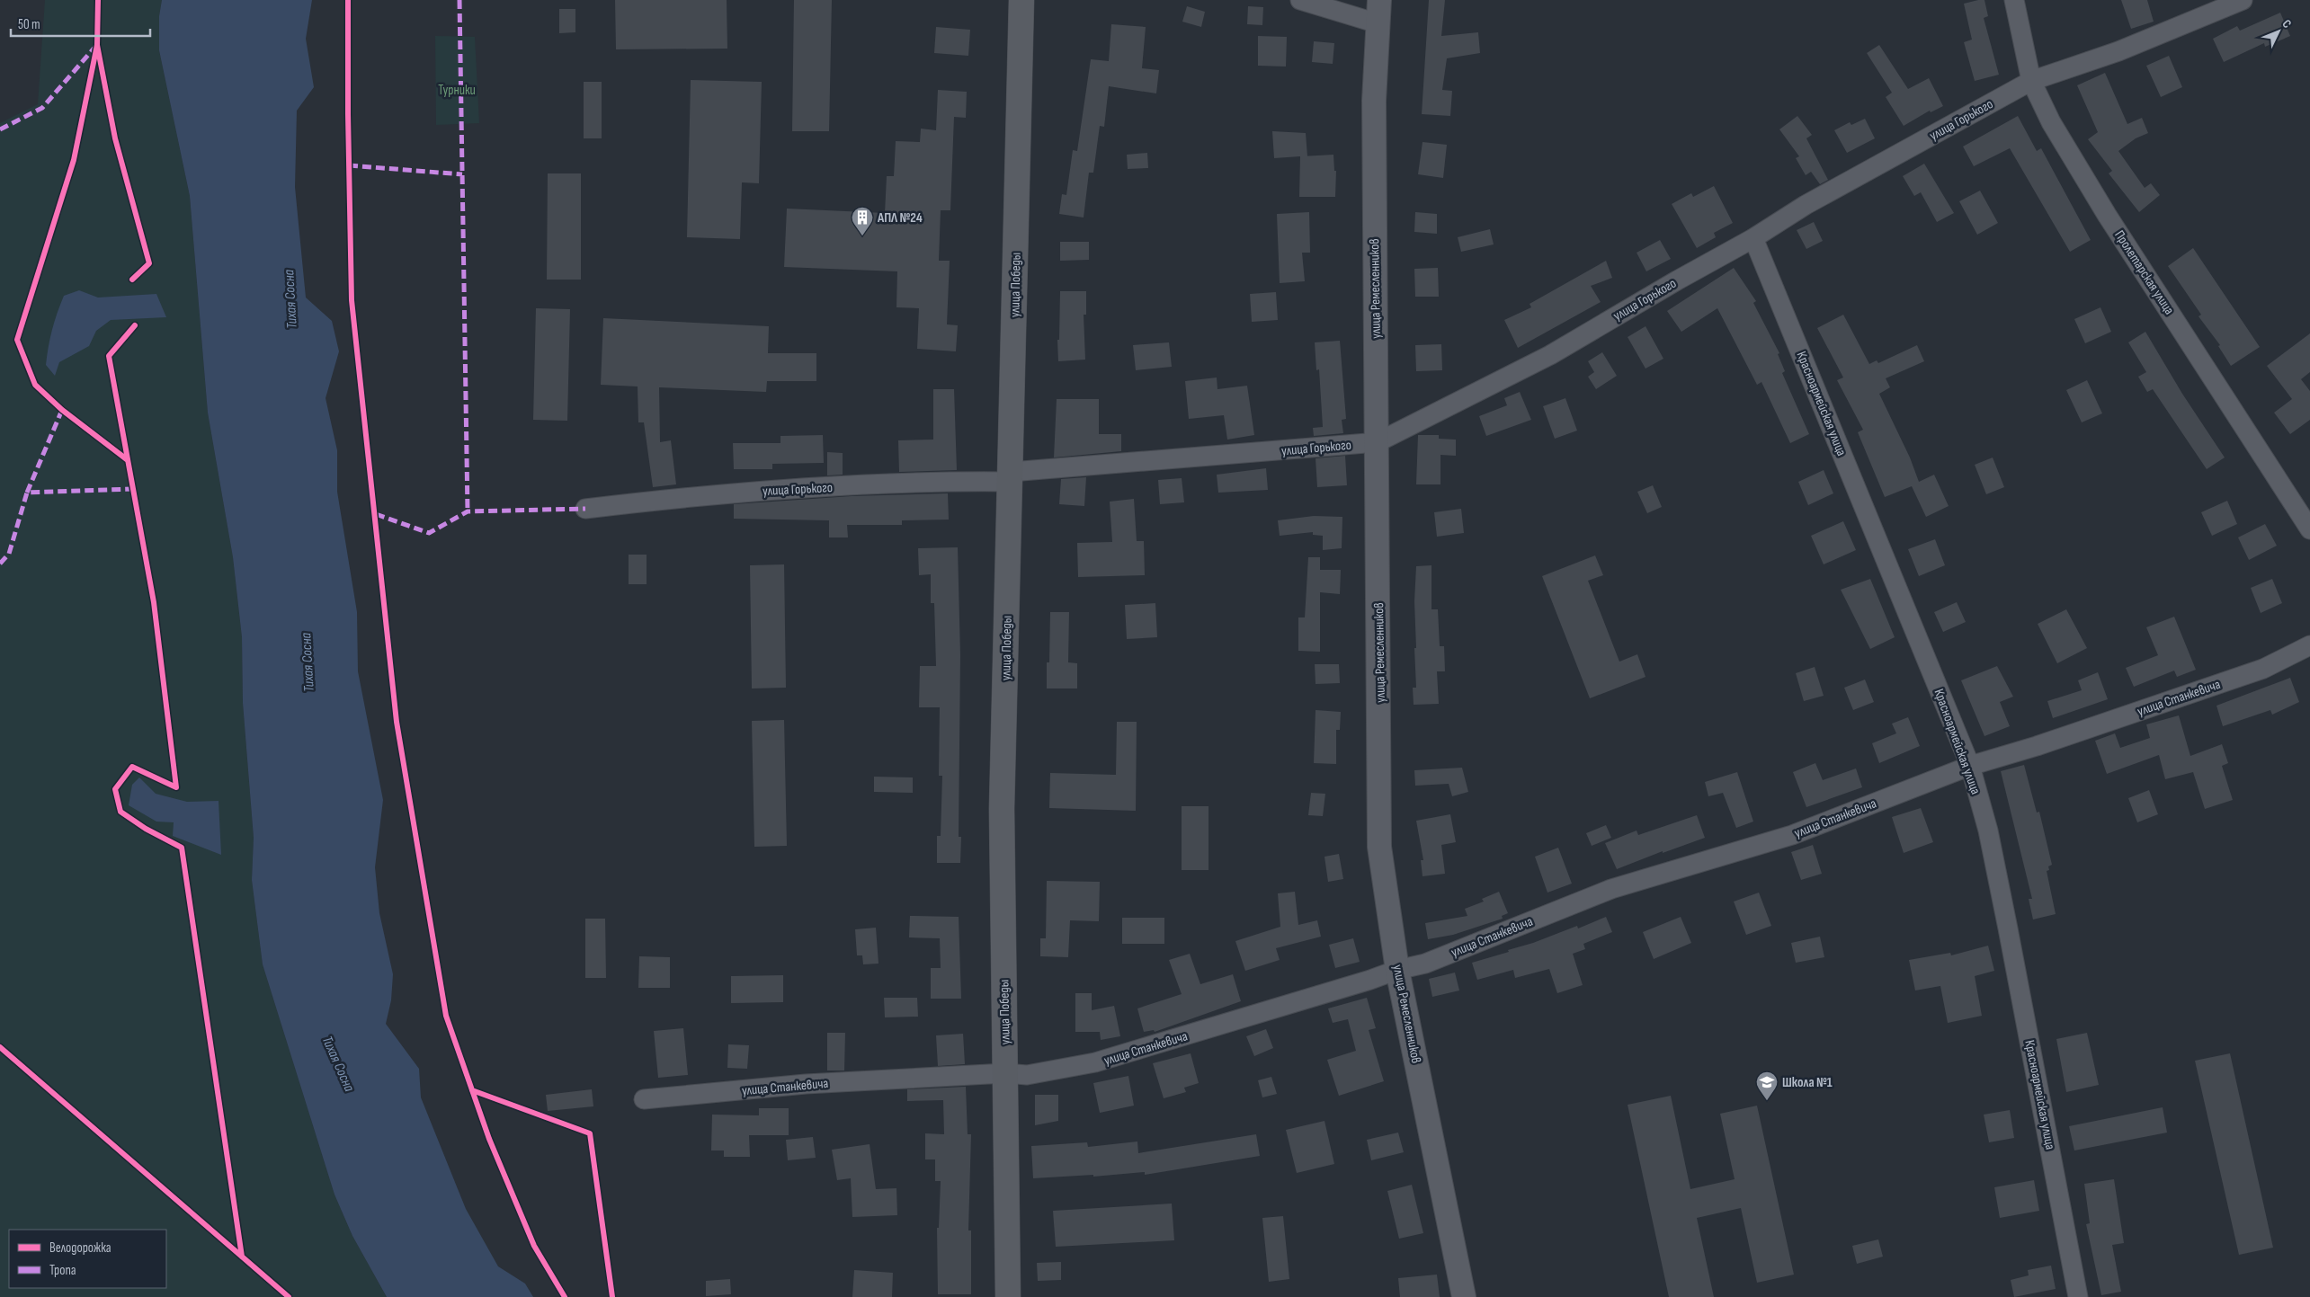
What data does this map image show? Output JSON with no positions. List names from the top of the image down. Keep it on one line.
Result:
{"streets":{"main road":["улица Победы"],"street":["улица Горького","Пролетарская улица","улица Ремесленников","Красноармейская улица","улица Станкевича"]},"crossings":[["улица Горького","Пролетарская улица"],["улица Горького","улица Победы"],["улица Горького","улица Ремесленников"],["улица Горького","Красноармейская улица"],["улица Победы","улица Станкевича"],["улица Ремесленников","улица Станкевича"],["Красноармейская улица","улица Станкевича"]],"water":["Тихая Сосна"],"parks":["Турники"],"places":{"building":["АПЛ №24"],"school or university":["Школа №1"]},"legend":["Велодорожка","Тропа"],"scale_bar":"50 m","north":"top right"}
